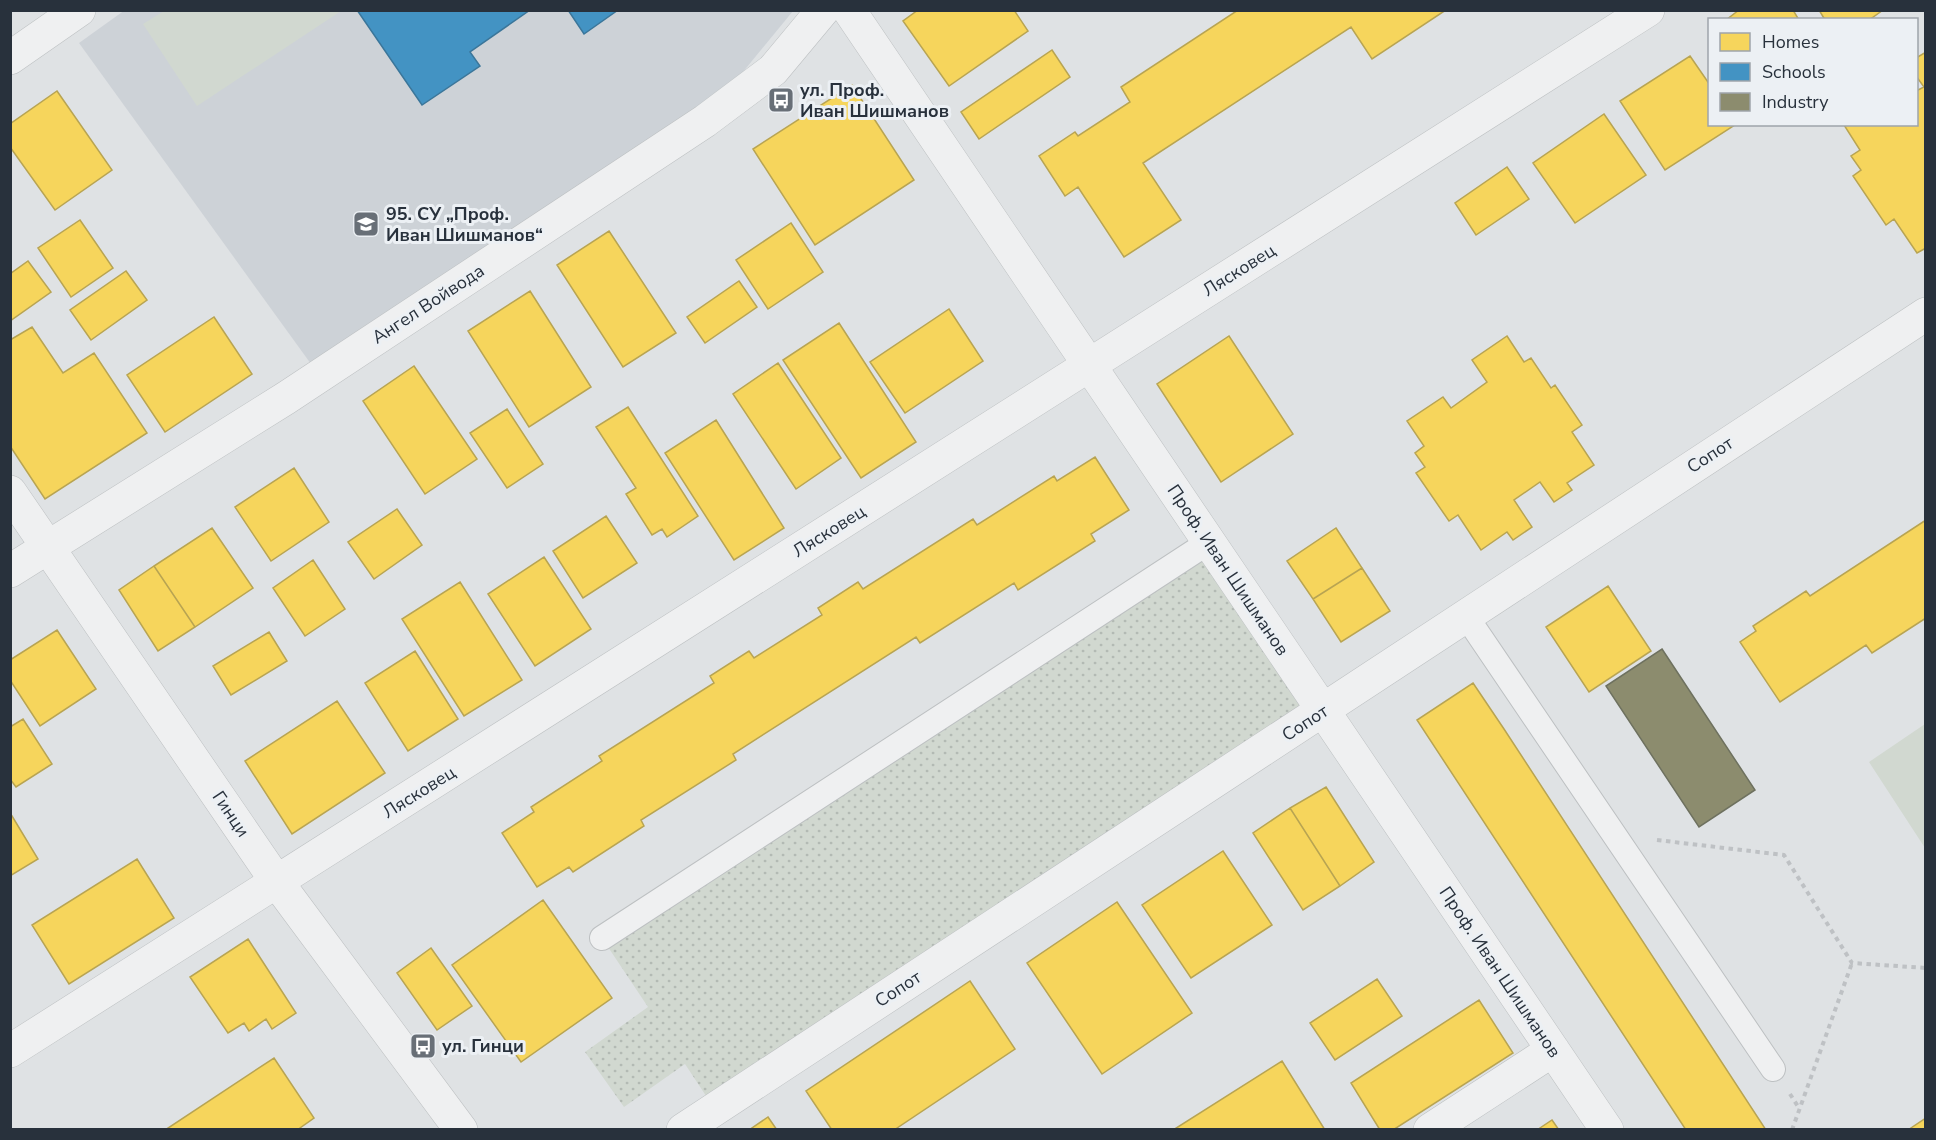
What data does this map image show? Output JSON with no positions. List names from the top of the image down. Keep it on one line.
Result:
{"streets":{"street":["Лясковец","Ангел Войвода","Сопот","Проф. Иван Шишманов","Гинци"]},"crossings":[["Лясковец","Проф. Иван Шишманов"],["Лясковец","Гинци"],["Ангел Войвода","Гинци"],["Сопот","Проф. Иван Шишманов"]],"places":{"bus stop":["ул. Проф. Иван Шишманов","ул. Гинци"],"school or university":["95. СУ „Проф. Иван Шишманов“"]},"legend":["Homes","Schools","Industry"]}
